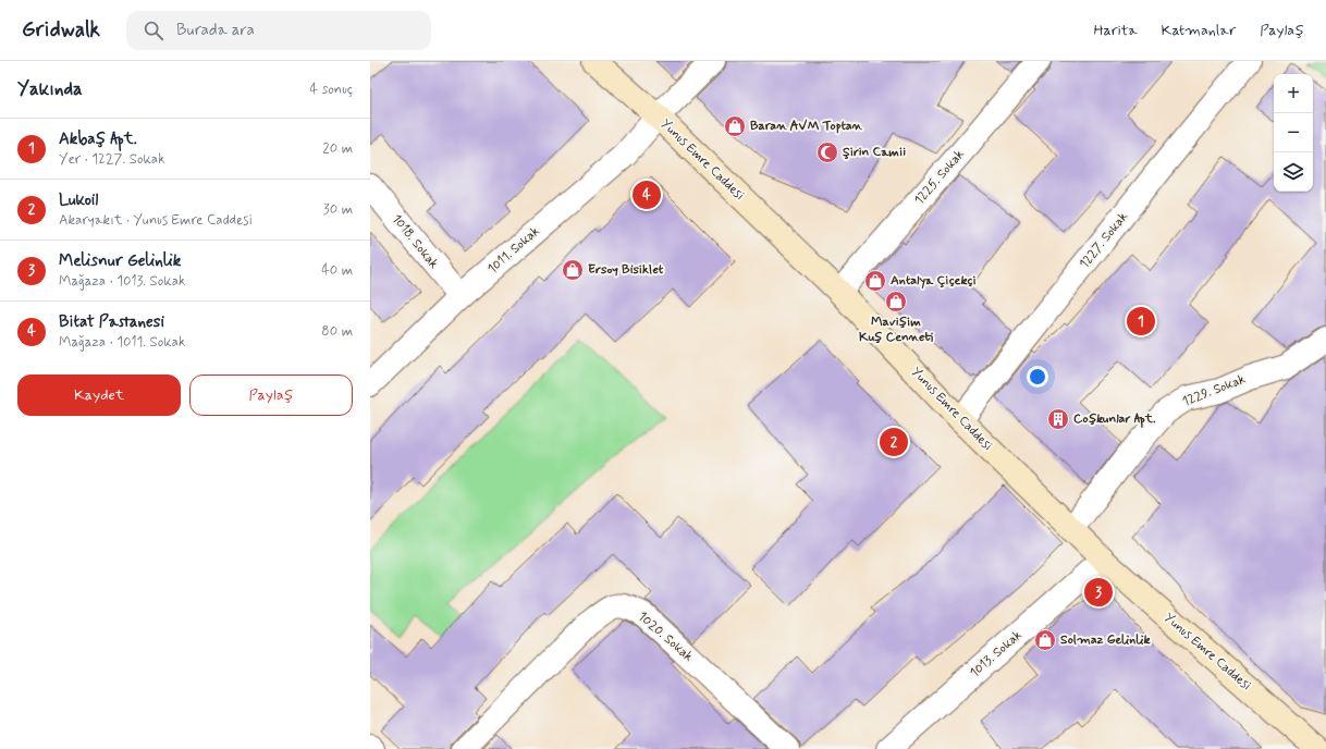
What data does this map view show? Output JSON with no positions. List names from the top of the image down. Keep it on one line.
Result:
{"streets":{"main road":["Yunus Emre Caddesi"],"street":["1225. Sokak","1227. Sokak","1018. Sokak","1011. Sokak","1229. Sokak","1020. Sokak","1013. Sokak"]},"crossings":[["Yunus Emre Caddesi","1225. Sokak"],["Yunus Emre Caddesi","1227. Sokak"],["Yunus Emre Caddesi","1011. Sokak"],["Yunus Emre Caddesi","1229. Sokak"],["Yunus Emre Caddesi","1013. Sokak"],["1018. Sokak","1011. Sokak"]],"places":{"shop":["Baran AVM Toptan","Ersoy Bisiklet","Antalya Çiçekçi","Mavişim Kuş Cenneti","Solmaz Gelinlik"],"mosque":["Şirin Camii"],"building":["Coşkunlar Apt."]},"page":{"header":"Gridwalk","search":"Burada ara","nav":["Harita","Katmanlar","Paylaş"],"heading":["Yakında","4 sonuç"],"map_buttons":["+","−"],"list":[{"mark":"1","name":"Akbaş Apt.","note":"Yer · 1227. Sokak","value":"20 m"},{"mark":"2","name":"Lukoil","note":"Akaryakıt · Yunus Emre Caddesi","value":"30 m"},{"mark":"3","name":"Melisnur Gelinlik","note":"Mağaza · 1013. Sokak","value":"40 m"},{"mark":"4","name":"Bitat Pastanesi","note":"Mağaza · 1011. Sokak","value":"80 m"}],"pins":["4","1","2","3"],"buttons":["Kaydet","Paylaş"]}}
